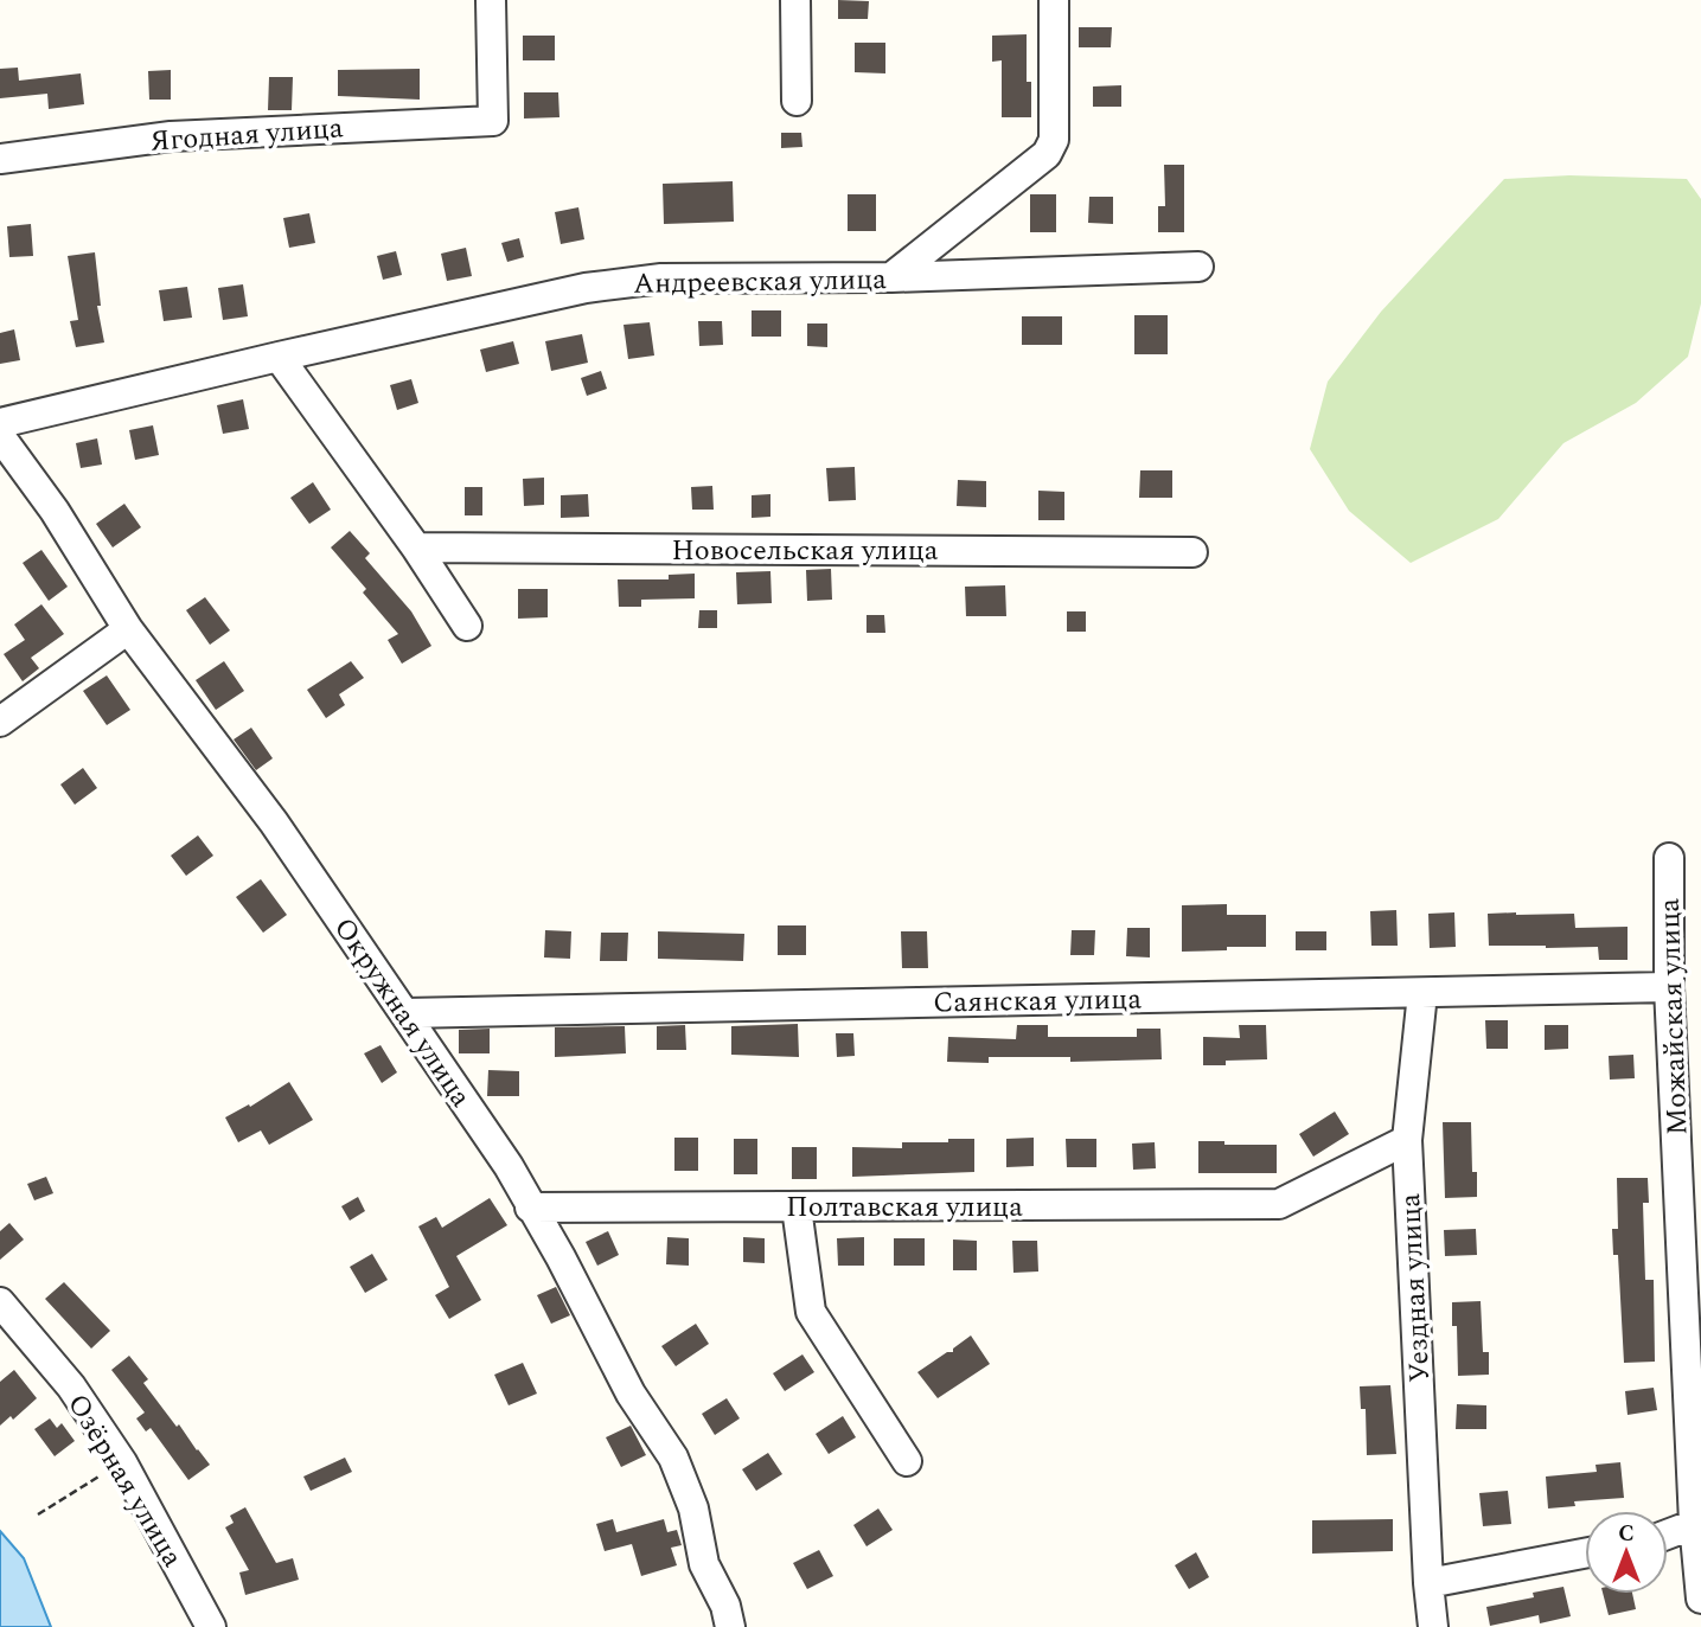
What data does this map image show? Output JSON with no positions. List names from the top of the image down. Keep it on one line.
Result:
{"streets":{"street":["Ягодная улица","Андреевская улица","Новосельская улица","Саянская улица","Окружная улица","Можайская улица","Полтавская улица","Уездная улица","Озёрная улица"]},"crossings":[["Саянская улица","Окружная улица"],["Саянская улица","Можайская улица"],["Саянская улица","Уездная улица"],["Окружная улица","Полтавская улица"],["Полтавская улица","Уездная улица"]],"north":"top"}
